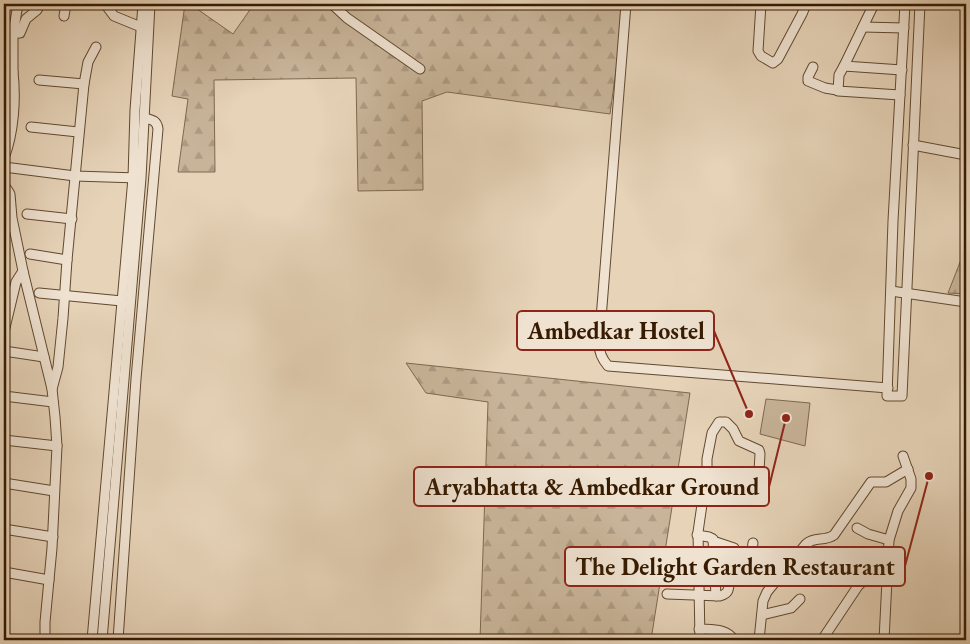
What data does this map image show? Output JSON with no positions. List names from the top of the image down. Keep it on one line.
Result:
{"places":["Ambedkar Hostel","Aryabhatta & Ambedkar Ground","The Delight Garden Restaurant"]}
